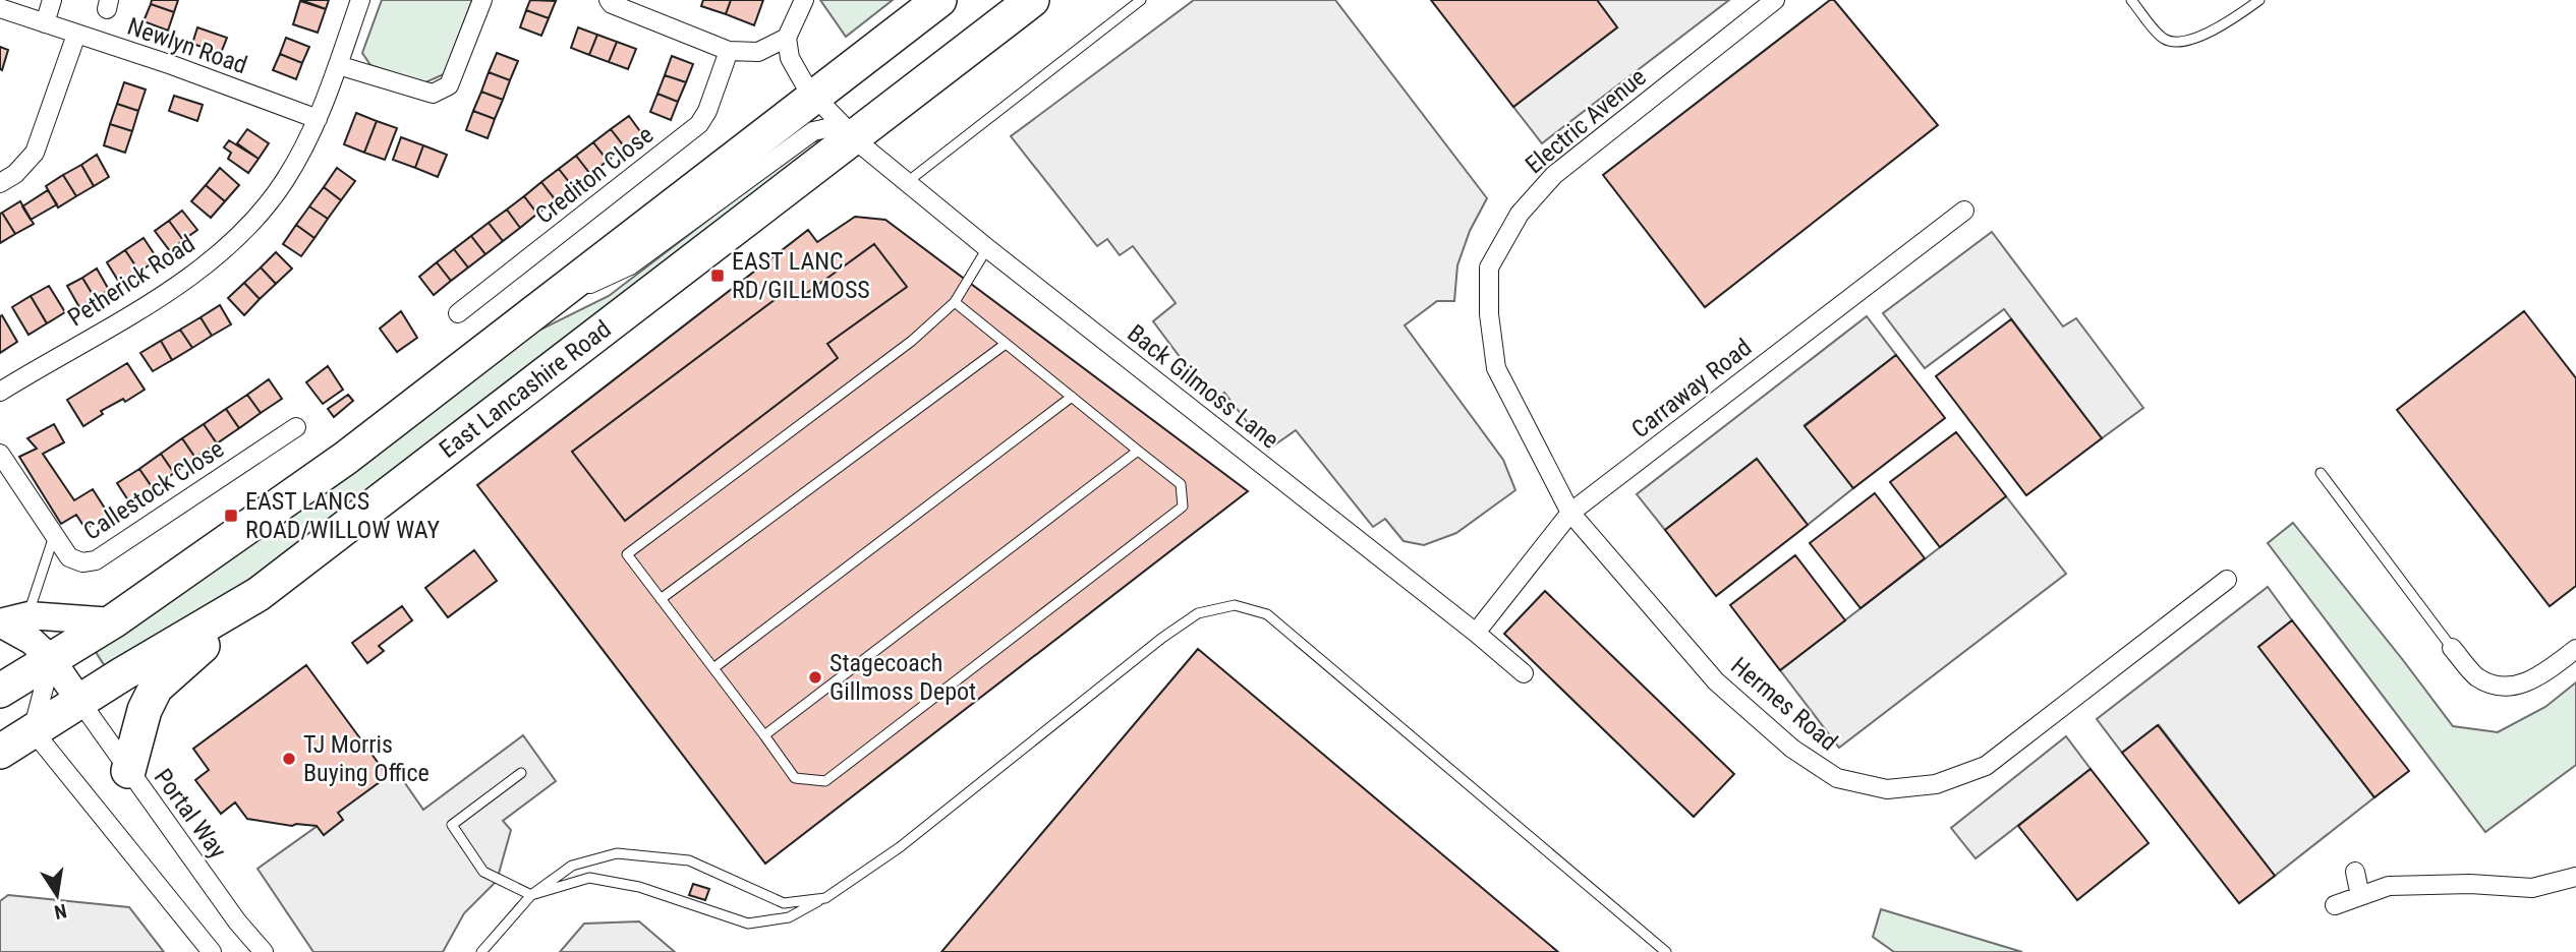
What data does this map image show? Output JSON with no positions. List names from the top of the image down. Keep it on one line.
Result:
{"streets":{"highway":["East Lancashire Road"],"street":["Newlyn Road","Electric Avenue","Crediton Close","Petherick Road","Back Gilmoss Lane","Carraway Road","Callestock Close","Hermes Road","Portal Way"]},"crossings":[["Newlyn Road","Petherick Road"],["Electric Avenue","Carraway Road"],["Electric Avenue","Hermes Road"],["Back Gilmoss Lane","East Lancashire Road"],["Back Gilmoss Lane","Carraway Road"],["East Lancashire Road","Portal Way"],["Carraway Road","Hermes Road"]],"places":{"transit":["EAST LANC RD/GILLMOSS","EAST LANCS ROAD/WILLOW WAY"],"other":["Stagecoach Gillmoss Depot","TJ Morris Buying Office"]},"north":"bottom"}
